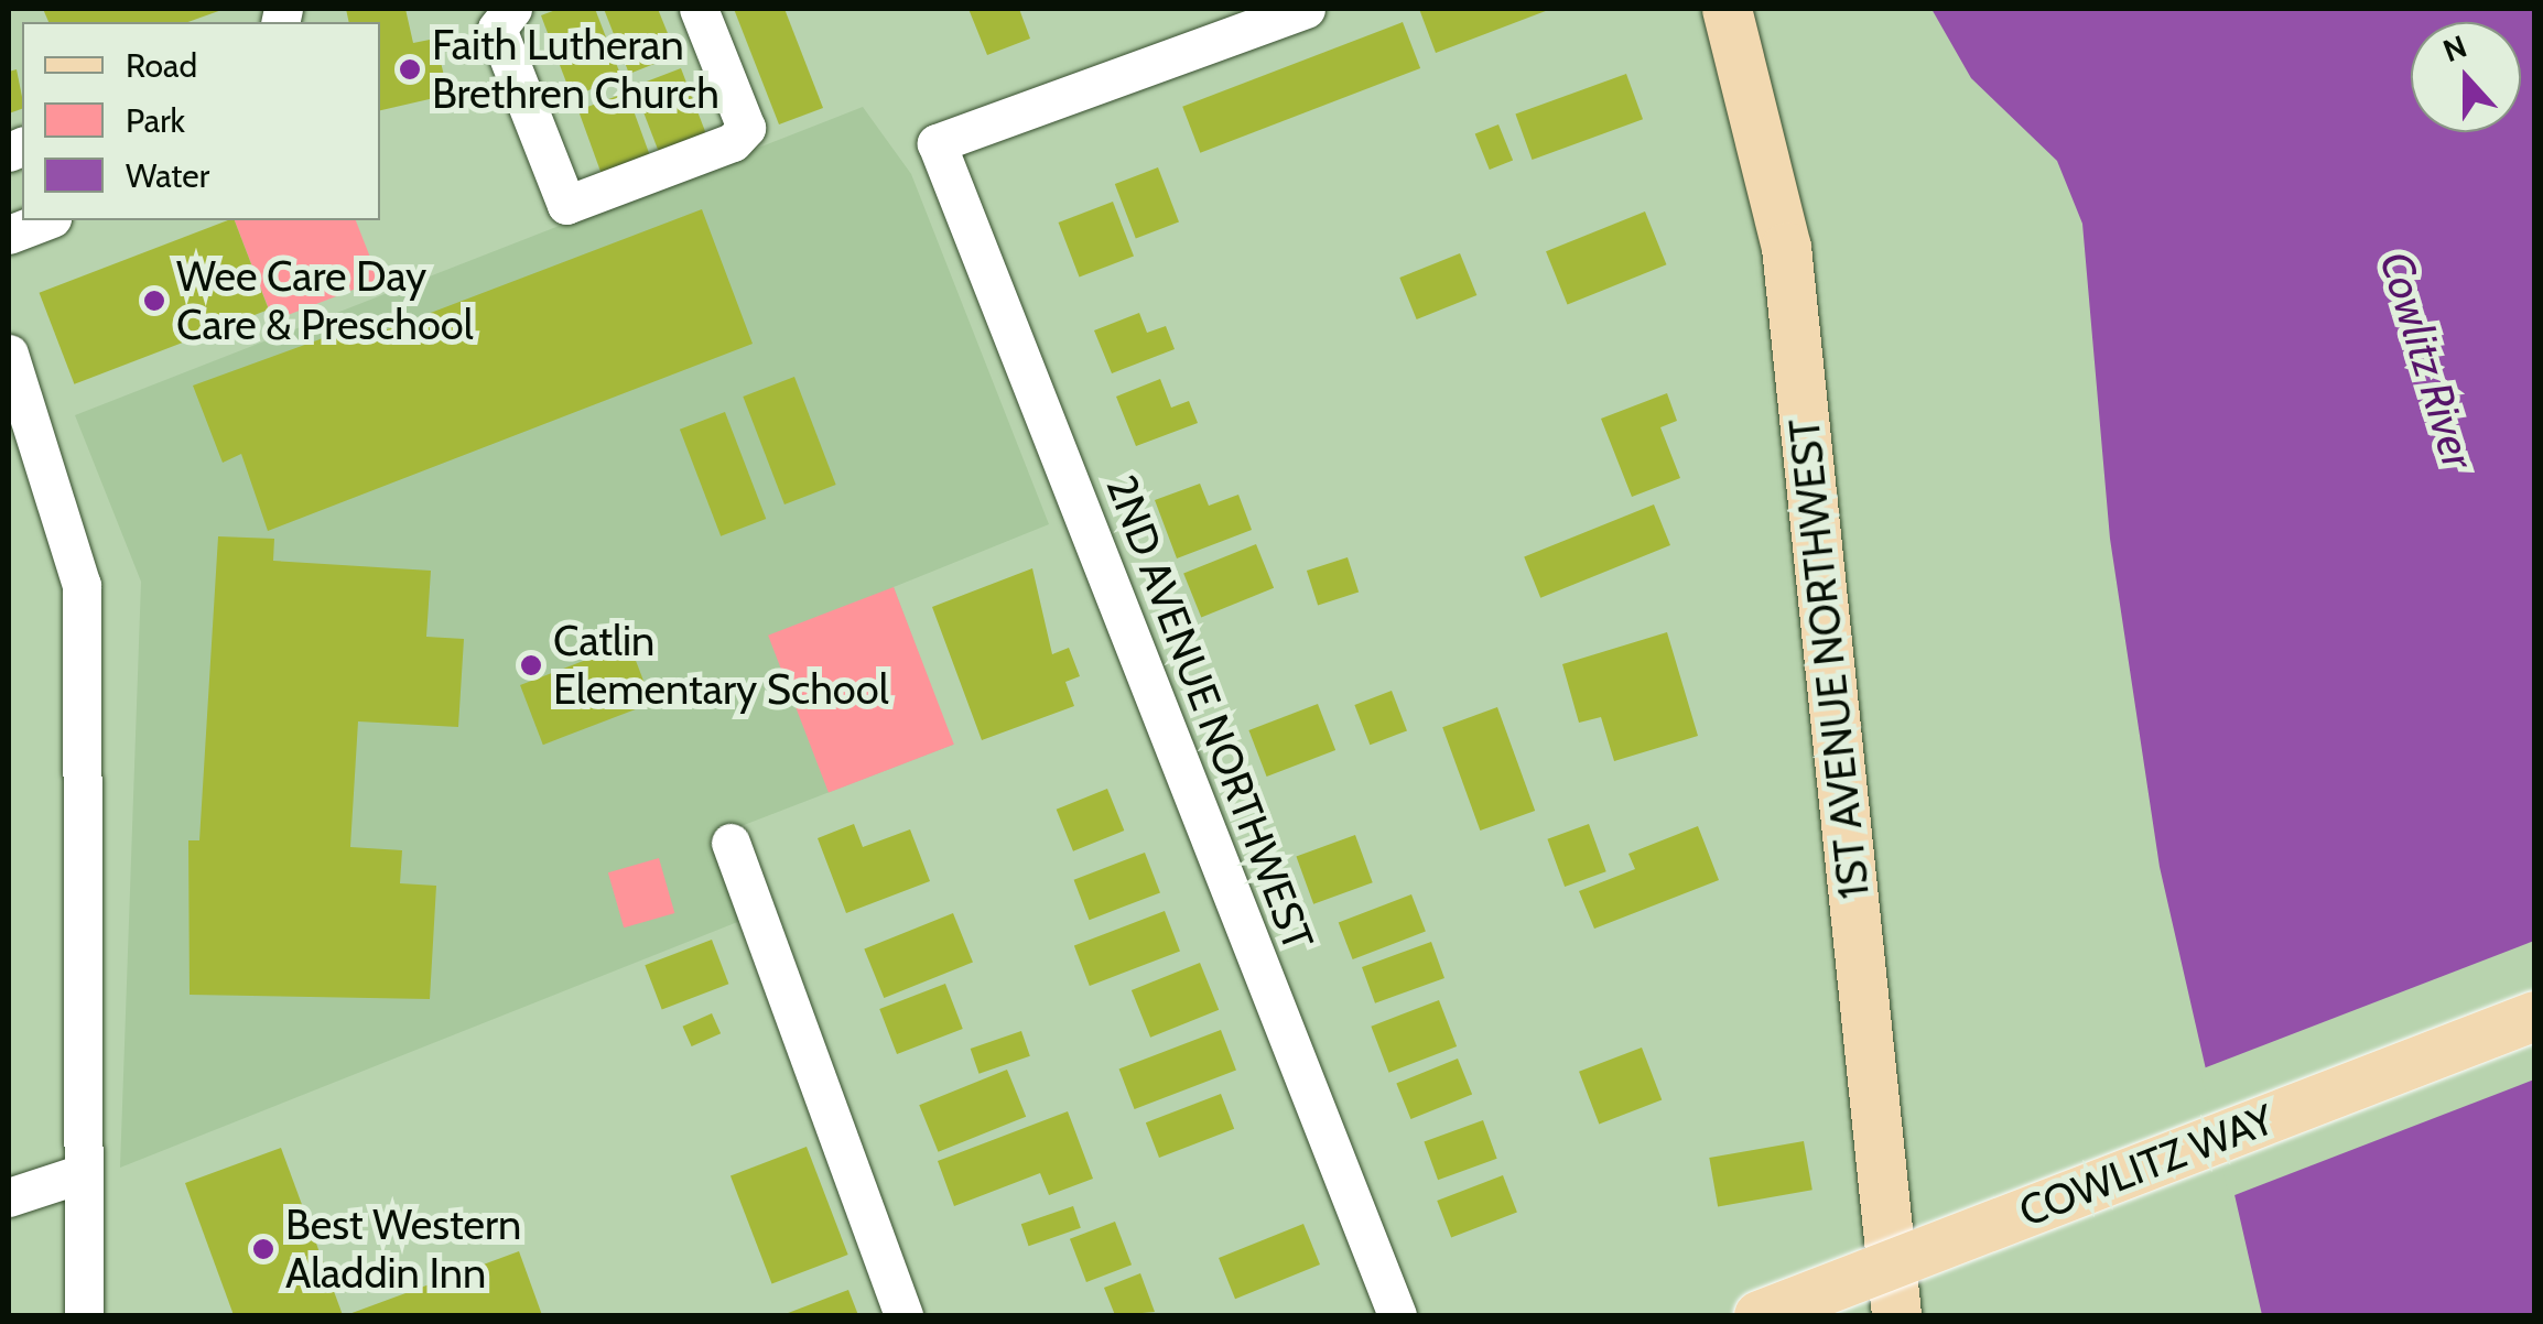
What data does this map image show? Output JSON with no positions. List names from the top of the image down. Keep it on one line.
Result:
{"streets":{"main road":["1ST AVENUE NORTHWEST","COWLITZ WAY"],"street":["2ND AVENUE NORTHWEST"]},"water":["Cowlitz River"],"places":["Faith Lutheran Brethren Church","Wee Care Day Care & Preschool","Catlin Elementary School","Best Western Aladdin Inn"],"legend":["Road","Park","Water"],"north":"top"}
